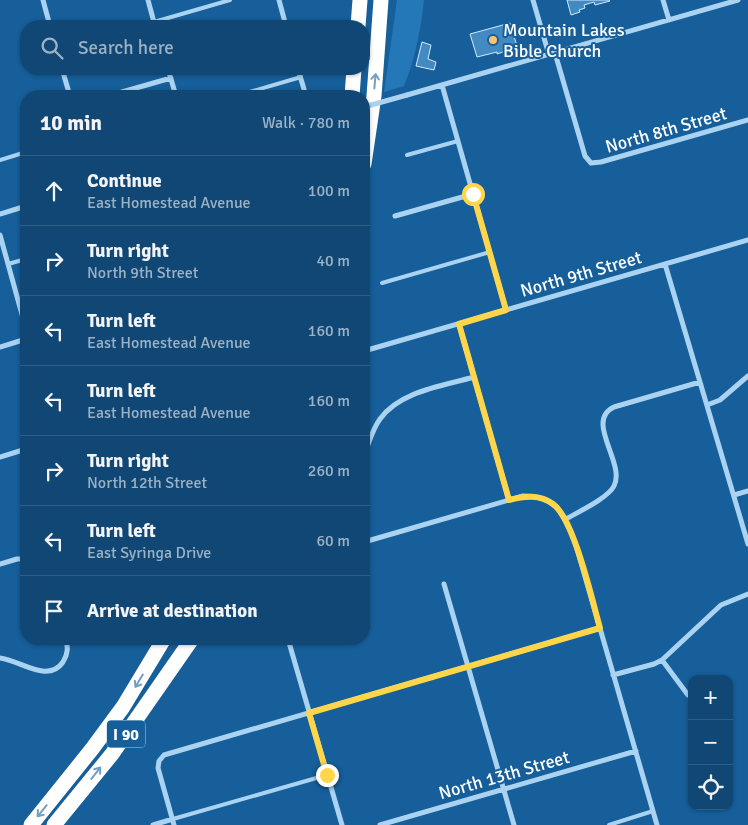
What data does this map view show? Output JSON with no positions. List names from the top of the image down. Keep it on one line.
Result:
{"streets":{"highway":["I 90"],"street":["North 8th Street","North 9th Street","North 13th Street"]},"places":["Mountain Lakes Bible Church"],"page":{"search":"Search here","heading":["10 min","Walk · 780 m"],"list":[["Continue","East Homestead Avenue","100 m"],["Turn right","North 9th Street","40 m"],["Turn left","East Homestead Avenue","160 m"],["Turn left","East Homestead Avenue","160 m"],["Turn right","North 12th Street","260 m"],["Turn left","East Syringa Drive","60 m"],"Arrive at destination"],"map_buttons":["+","−"]}}
